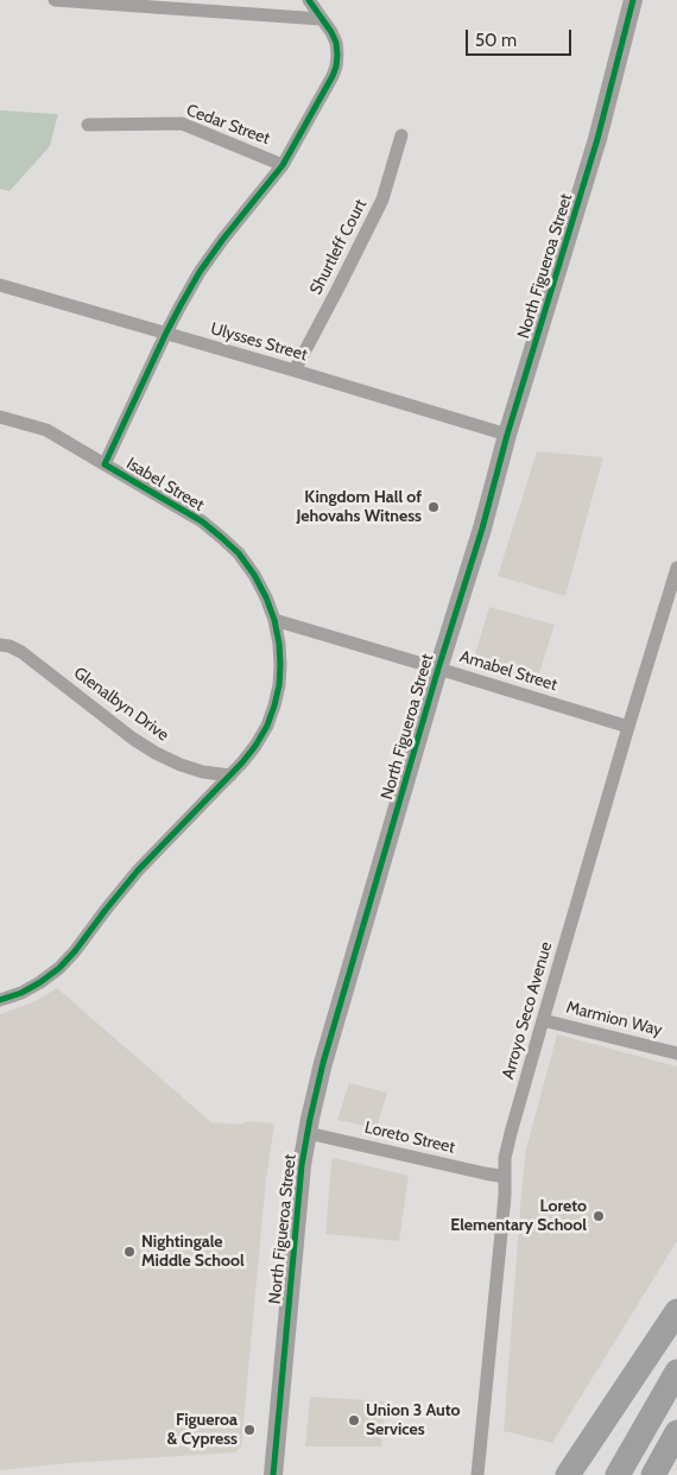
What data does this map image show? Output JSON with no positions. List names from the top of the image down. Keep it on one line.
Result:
{"streets":{"main road":["North Figueroa Street"],"street":["Cedar Street","Shurtleff Court","Ulysses Street","Isabel Street","Amabel Street","Glenalbyn Drive","Arroyo Seco Avenue","Marmion Way","Loreto Street"]},"crossings":[["Cedar Street","Isabel Street"],["Shurtleff Court","Ulysses Street"],["North Figueroa Street","Ulysses Street"],["North Figueroa Street","Amabel Street"],["North Figueroa Street","Loreto Street"],["Ulysses Street","Isabel Street"],["Isabel Street","Amabel Street"],["Isabel Street","Glenalbyn Drive"],["Amabel Street","Arroyo Seco Avenue"],["Arroyo Seco Avenue","Marmion Way"],["Arroyo Seco Avenue","Loreto Street"]],"places":["Kingdom Hall of Jehovahs Witness","Loreto Elementary School","Nightingale Middle School","Union 3 Auto Services","Figueroa & Cypress"],"scale_bar":"50 m"}
